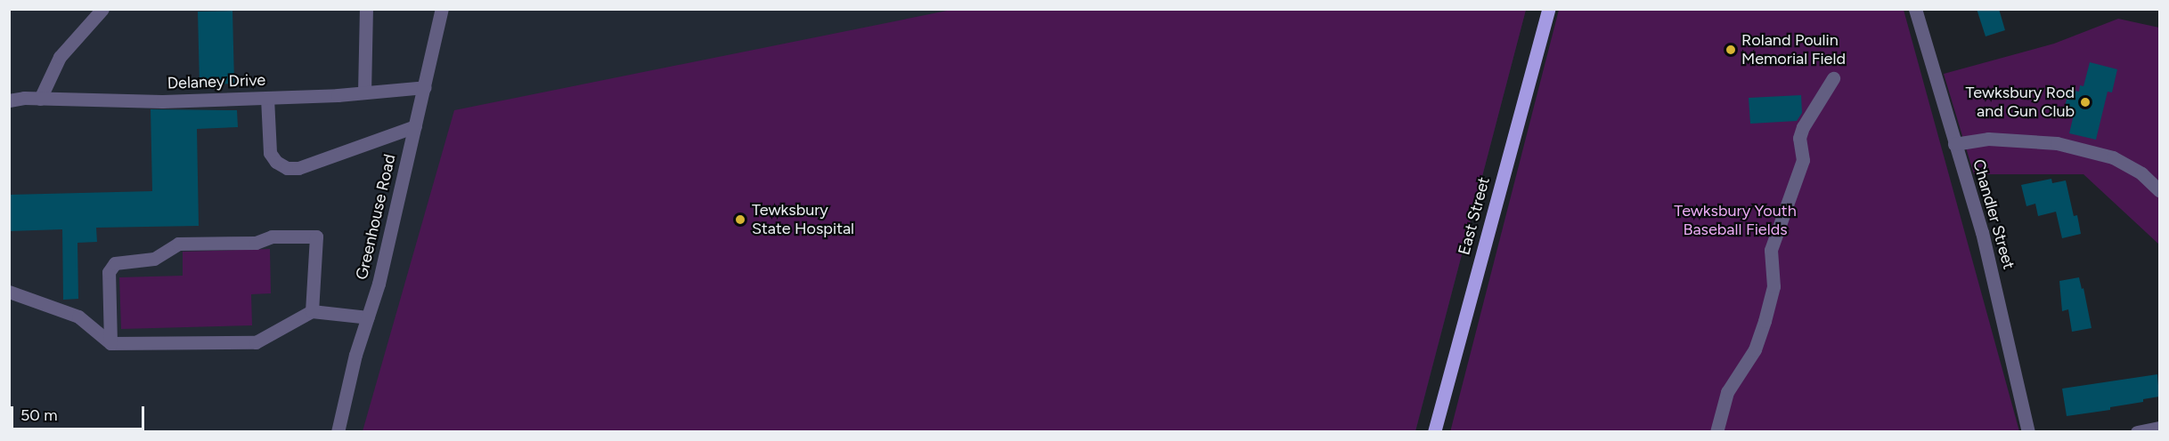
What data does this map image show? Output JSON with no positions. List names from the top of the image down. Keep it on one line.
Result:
{"streets":{"main road":["East Street"],"street":["Delaney Drive","Chandler Street","Greenhouse Road"]},"crossings":[["Delaney Drive","Greenhouse Road"]],"parks":["Tewksbury Youth Baseball Fields"],"places":["Roland Poulin Memorial Field","Tewksbury Rod and Gun Club","Tewksbury State Hospital"],"scale_bar":"50 m"}
